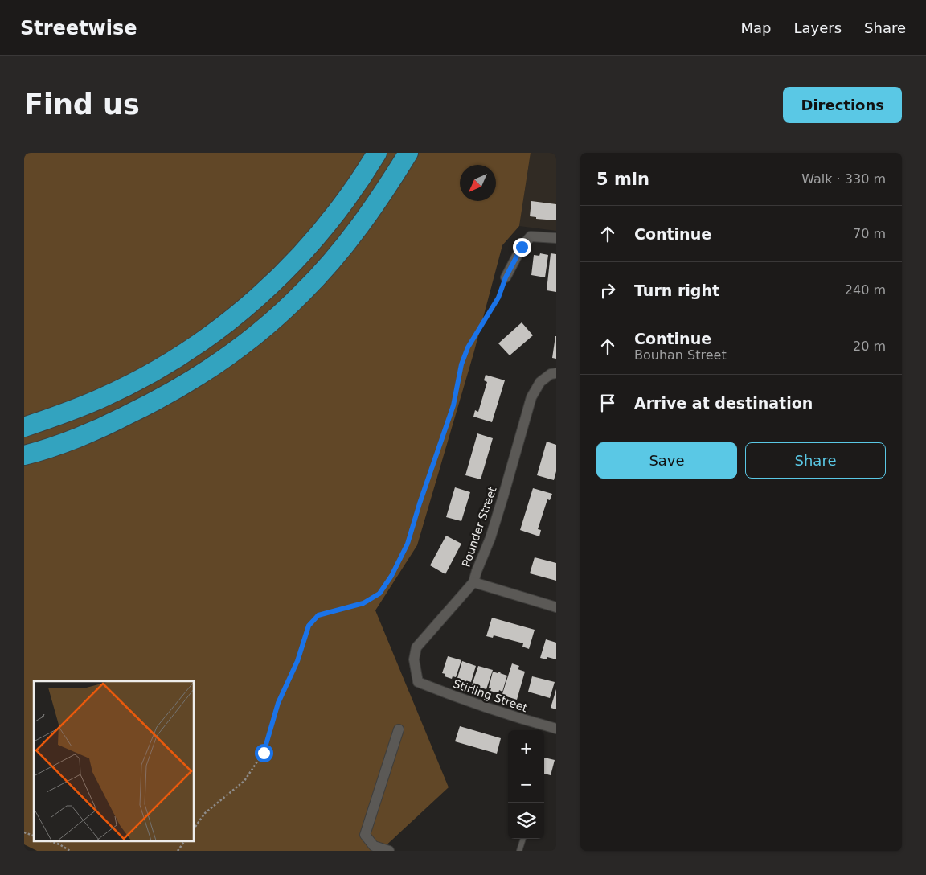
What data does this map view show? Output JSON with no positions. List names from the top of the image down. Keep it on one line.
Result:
{"streets":{"street":["Pounder Street","Stirling Street"]},"crossings":[["Pounder Street","Stirling Street"]],"north":"bottom left","page":{"header":"Streetwise","nav":["Map","Layers","Share"],"buttons":["Directions",["Save","Share"]],"title":"Find us","heading":["5 min","Walk · 330 m"],"list":[["Continue","70 m"],["Turn right","240 m"],["Continue","Bouhan Street","20 m"],"Arrive at destination"],"map_buttons":["+","−"]}}
